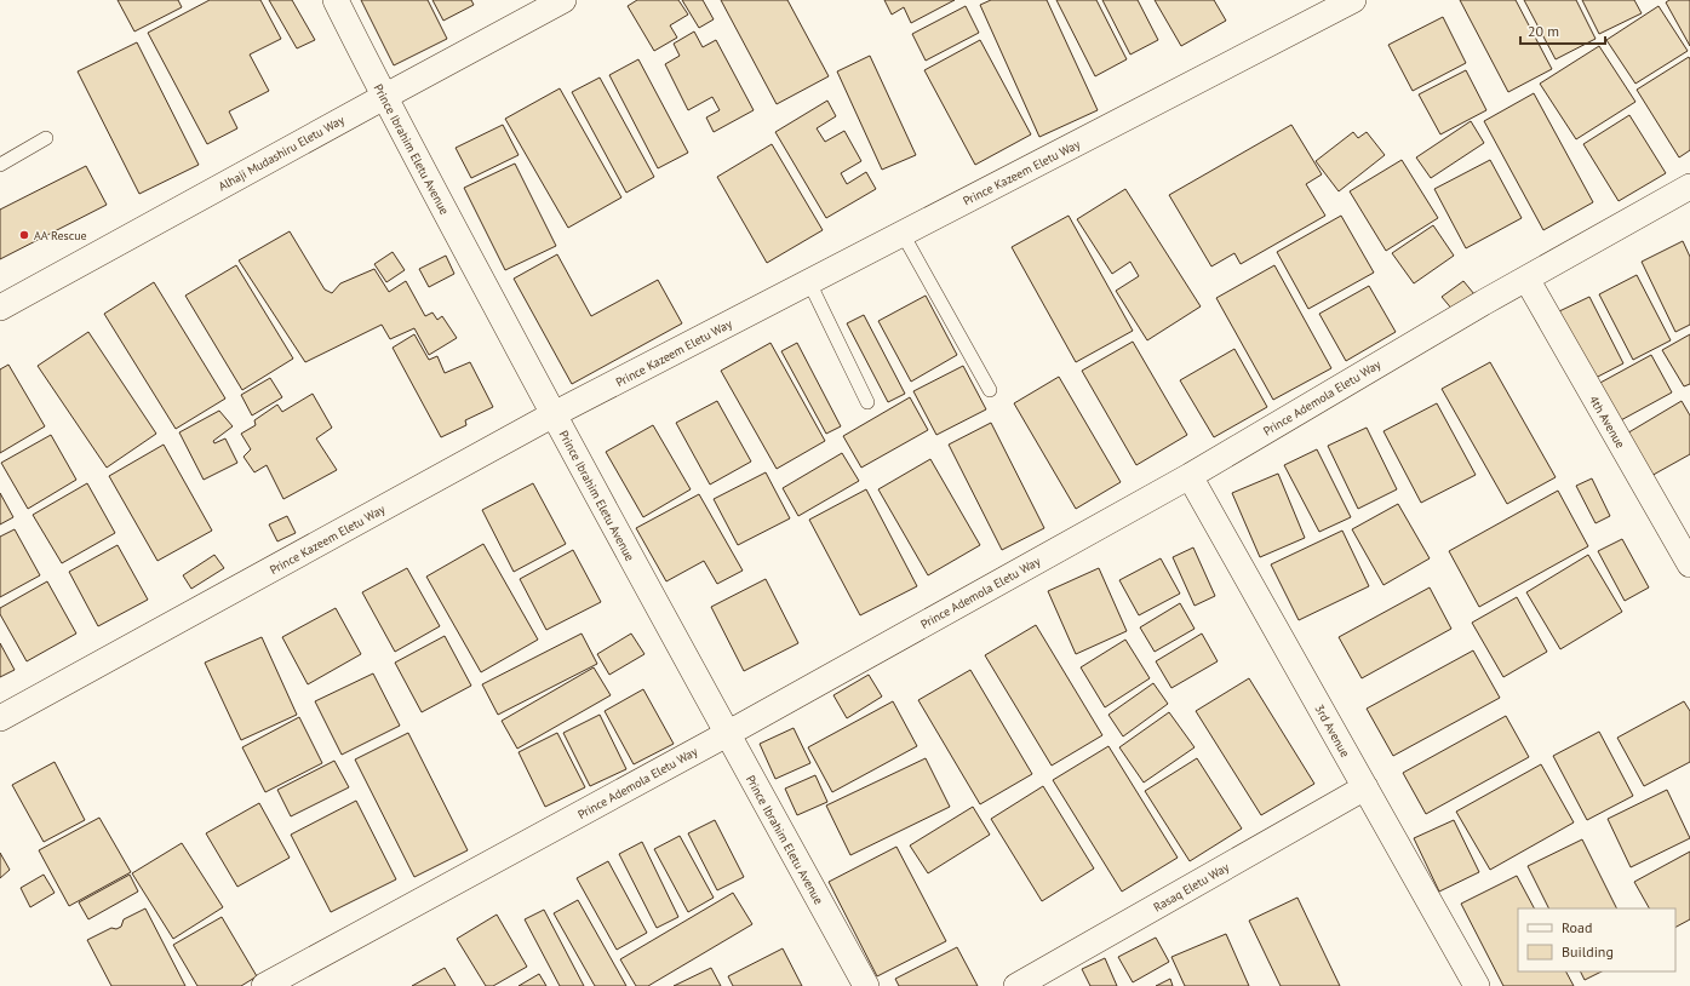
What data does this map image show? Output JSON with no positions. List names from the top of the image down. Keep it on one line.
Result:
{"streets":{"street":["Prince Ibrahim Eletu Avenue","Alhaji Mudashiru Eletu Way","Prince Kazeem Eletu Way","Prince Ademola Eletu Way","4th Avenue","3rd Avenue","Rasaq Eletu Way"]},"crossings":[["Prince Ibrahim Eletu Avenue","Alhaji Mudashiru Eletu Way"],["Prince Ibrahim Eletu Avenue","Prince Kazeem Eletu Way"],["Prince Ibrahim Eletu Avenue","Prince Ademola Eletu Way"],["Prince Ademola Eletu Way","4th Avenue"],["Prince Ademola Eletu Way","3rd Avenue"],["3rd Avenue","Rasaq Eletu Way"]],"places":["AA Rescue"],"legend":["Road","Building"],"scale_bar":"20 m"}
